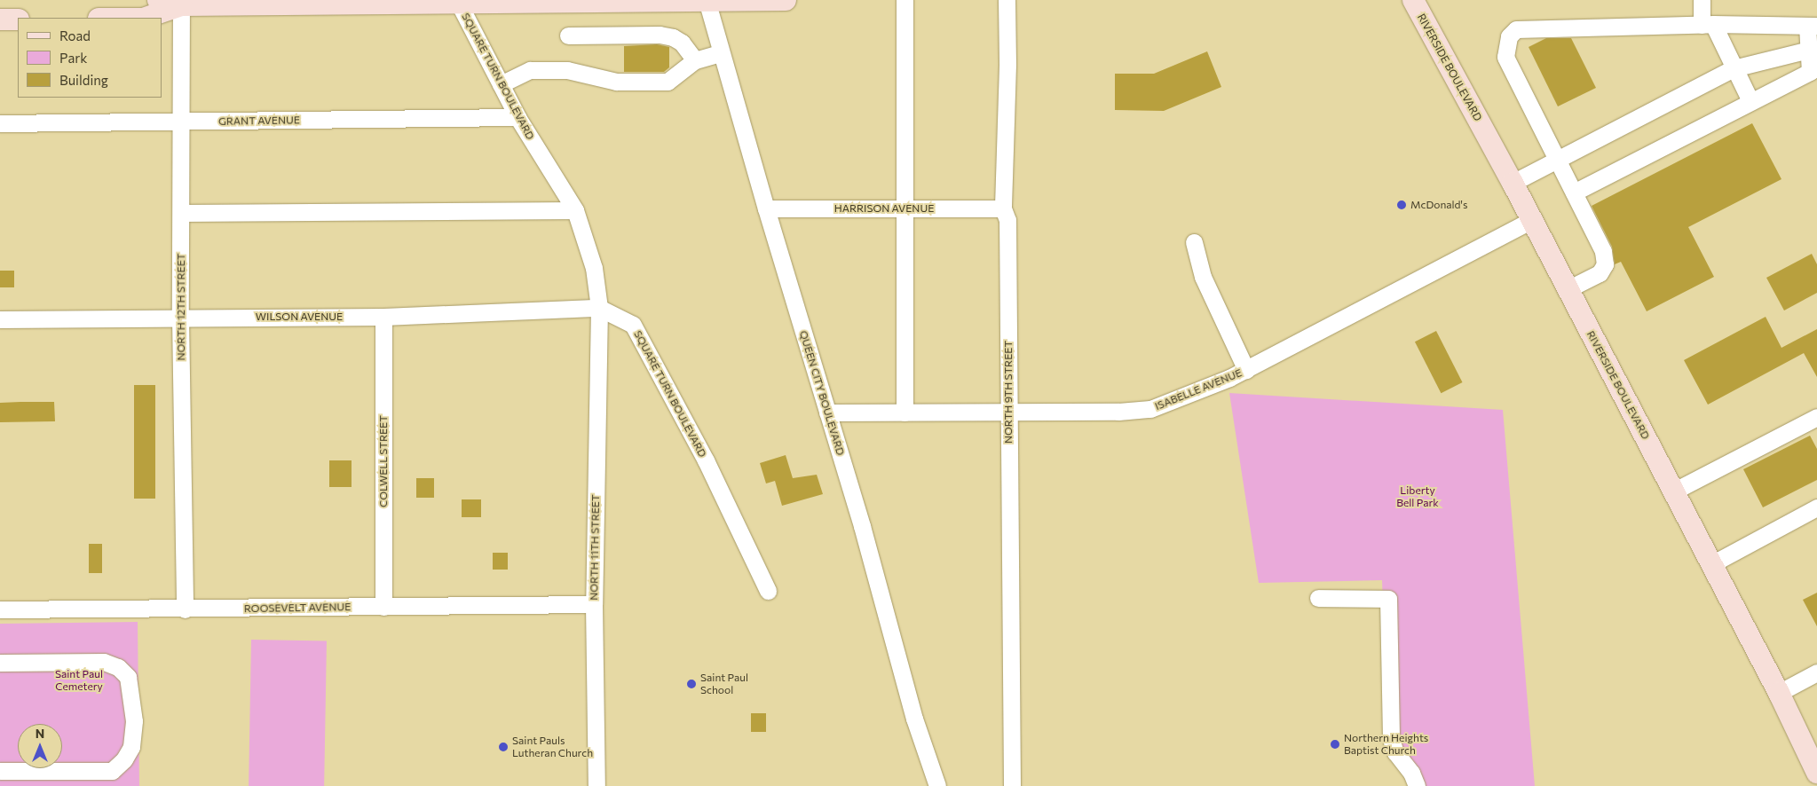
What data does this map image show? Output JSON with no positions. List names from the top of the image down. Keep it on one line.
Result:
{"streets":{"main road":["RIVERSIDE BOULEVARD"],"street":["SQUARE TURN BOULEVARD","GRANT AVENUE","HARRISON AVENUE","NORTH 12TH STREET","WILSON AVENUE","ISABELLE AVENUE","NORTH 9TH STREET","QUEEN CITY BOULEVARD","COLWELL STREET","NORTH 11TH STREET","ROOSEVELT AVENUE"]},"crossings":[["RIVERSIDE BOULEVARD","ISABELLE AVENUE"],["SQUARE TURN BOULEVARD","GRANT AVENUE"],["SQUARE TURN BOULEVARD","WILSON AVENUE"],["SQUARE TURN BOULEVARD","NORTH 11TH STREET"],["GRANT AVENUE","NORTH 12TH STREET"],["HARRISON AVENUE","NORTH 9TH STREET"],["HARRISON AVENUE","QUEEN CITY BOULEVARD"],["NORTH 12TH STREET","WILSON AVENUE"],["NORTH 12TH STREET","ROOSEVELT AVENUE"],["WILSON AVENUE","COLWELL STREET"],["WILSON AVENUE","NORTH 11TH STREET"],["ISABELLE AVENUE","NORTH 9TH STREET"],["ISABELLE AVENUE","QUEEN CITY BOULEVARD"],["COLWELL STREET","ROOSEVELT AVENUE"],["NORTH 11TH STREET","ROOSEVELT AVENUE"]],"parks":["Liberty Bell Park","Saint Paul Cemetery"],"places":["McDonald's","Saint Paul School","Northern Heights Baptist Church","Saint Pauls Lutheran Church"],"legend":["Road","Park","Building"],"north":"top"}
